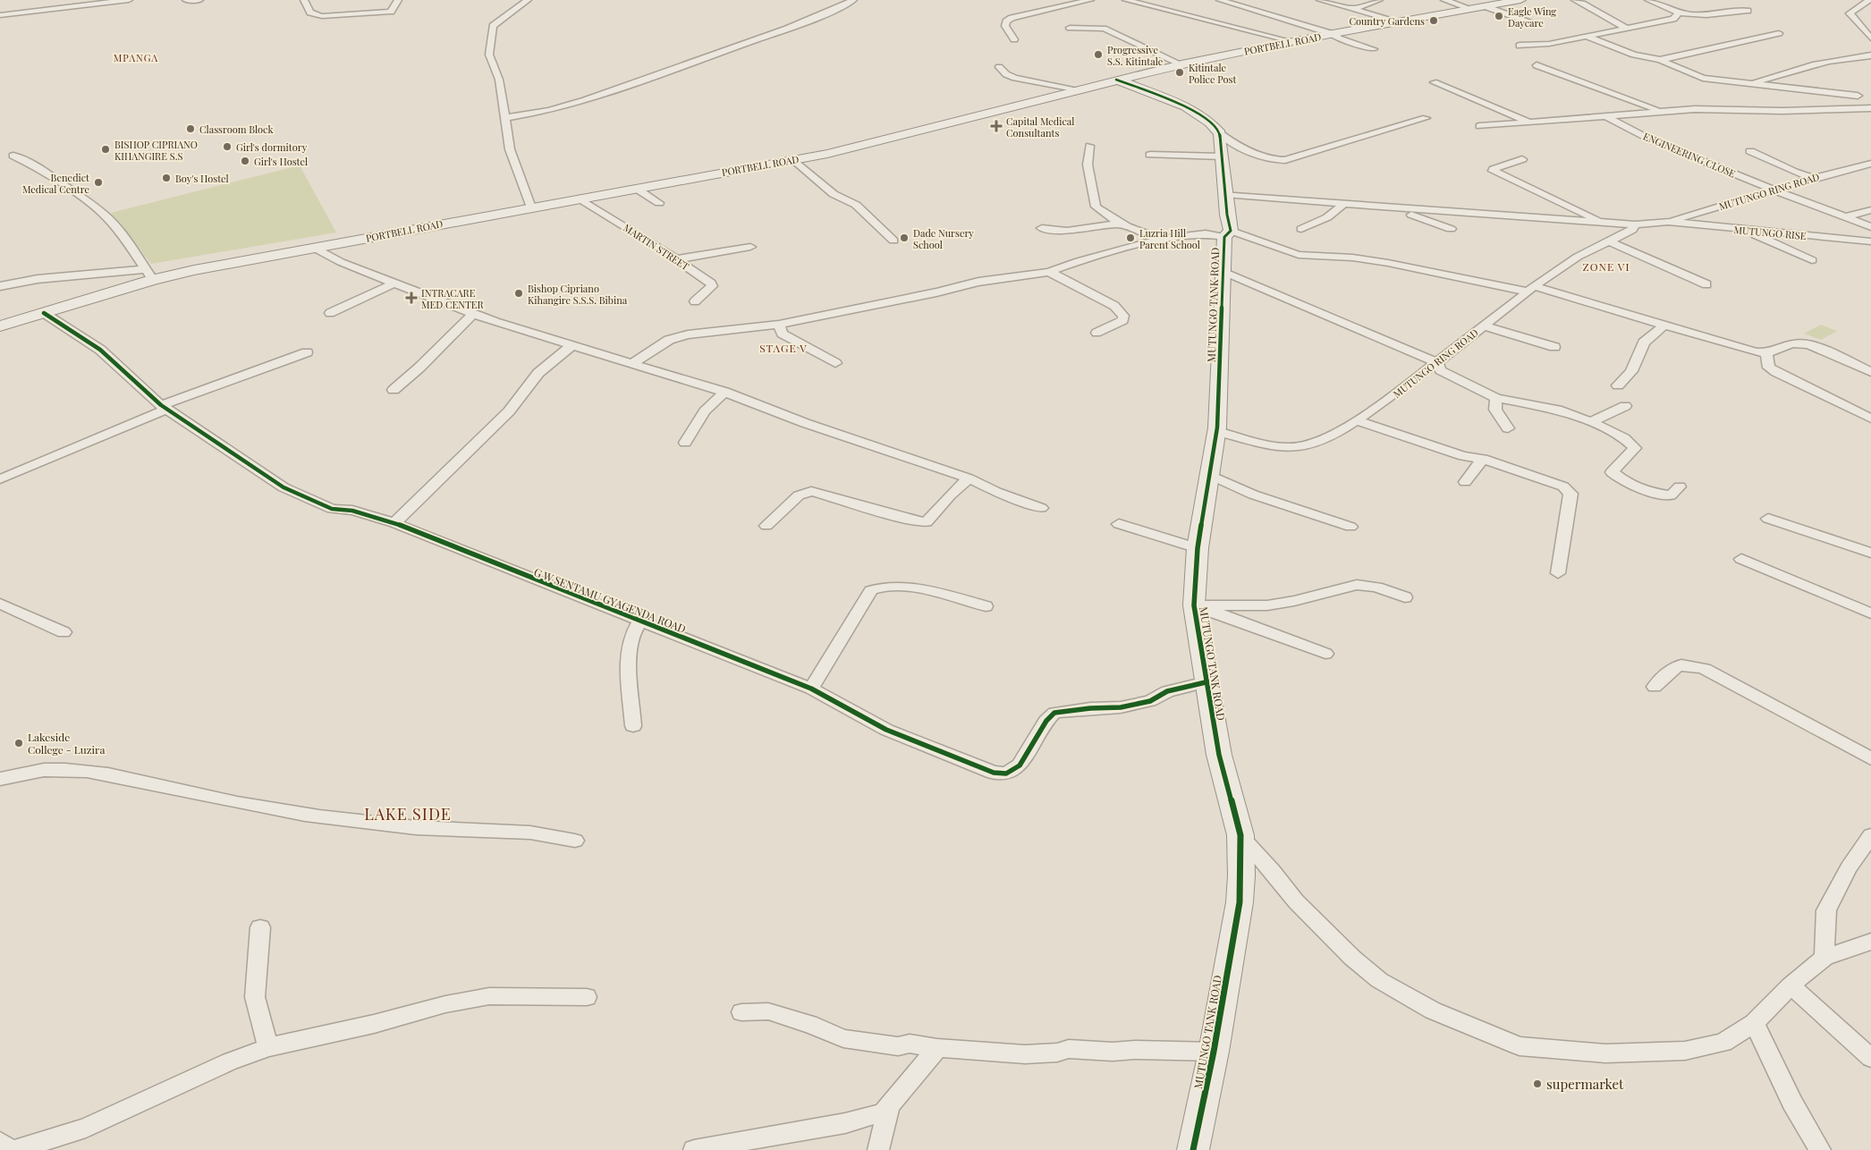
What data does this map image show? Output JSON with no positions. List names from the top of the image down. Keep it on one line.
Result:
{"streets":{"main road":["PORTBELL ROAD","MUTUNGO TANK ROAD"],"street":["ENGINEERING CLOSE","MUTUNGO RING ROAD","MUTUNGO RISE","MARTIN STREET","G W SENTAMU GYAGENDA ROAD"]},"crossings":[["PORTBELL ROAD","MARTIN STREET"],["PORTBELL ROAD","G W SENTAMU GYAGENDA ROAD"],["ENGINEERING CLOSE","MUTUNGO RING ROAD"],["MUTUNGO RING ROAD","MUTUNGO RISE"],["MUTUNGO RING ROAD","MUTUNGO TANK ROAD"],["MUTUNGO TANK ROAD","G W SENTAMU GYAGENDA ROAD"]],"districts":["MPANGA","ZONE VI","STAGE V","LAKE SIDE"],"places":{"other":["Eagle Wing Daycare","Country Gardens","Progressive S.S. Kitintale","Kitintale Police Post","Classroom Block","Girl's dormitory","BISHOP CIPRIANO KIHANGIRE S.S","Girl's Hostel","Boy's Hostel","Benedict Medical Centre","Dade Nursery School","Luzria Hill Parent School","Bishop Cipriano Kihangire S.S.S. Bibina","Lakeside College - Luzira","supermarket"],"health":["Capital Medical Consultants","INTRACARE MED CENTER"]}}
